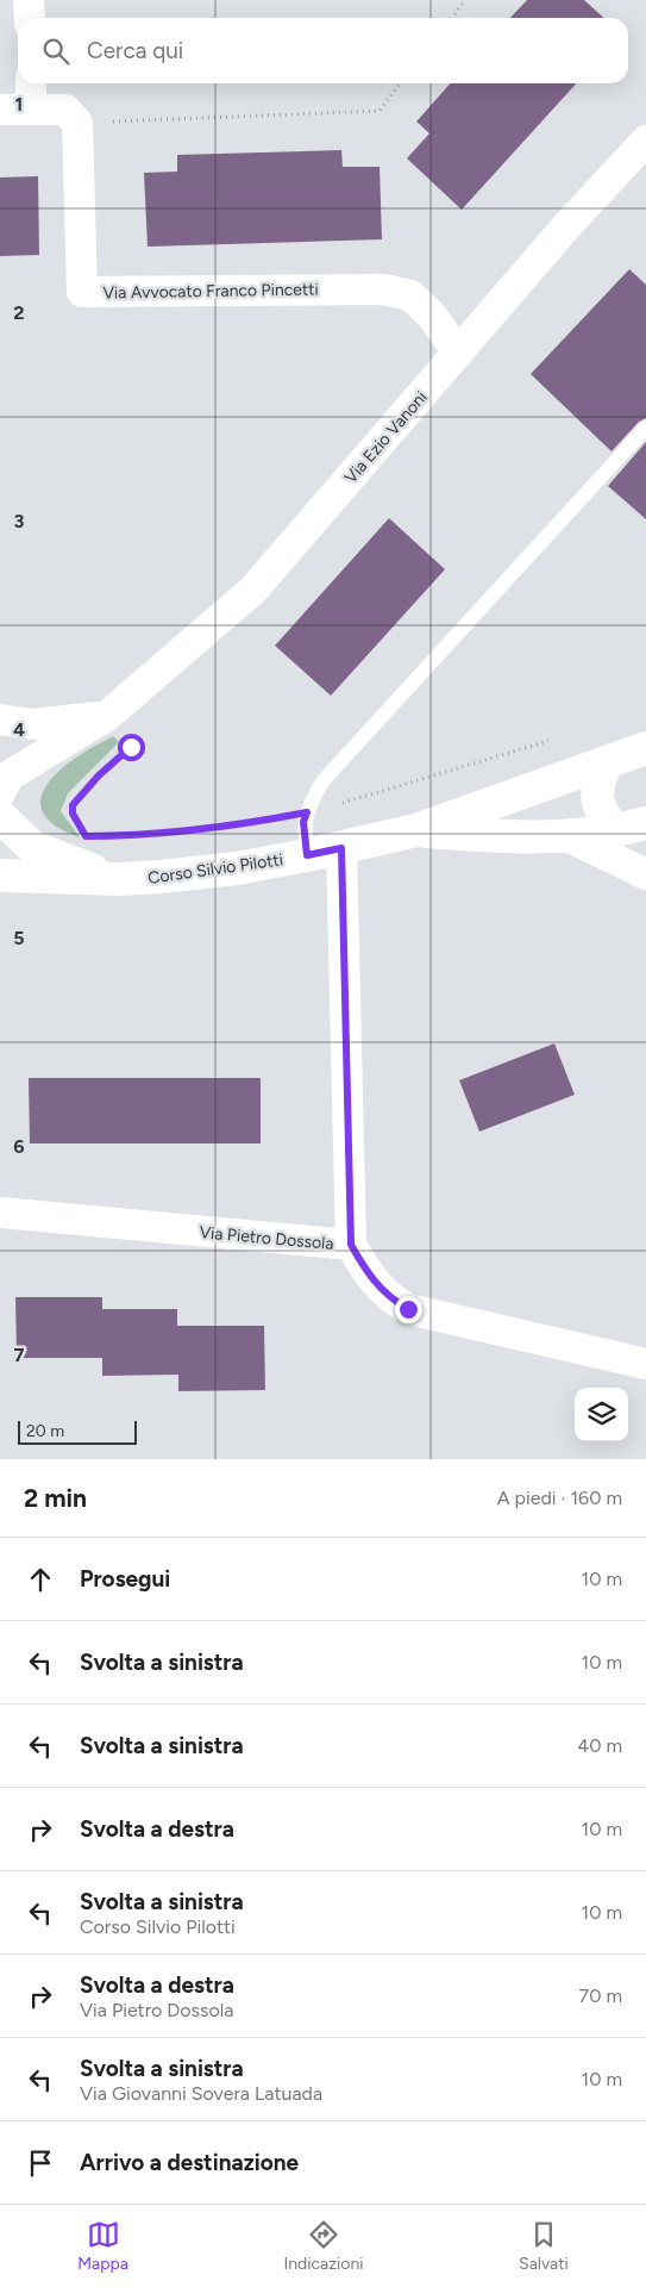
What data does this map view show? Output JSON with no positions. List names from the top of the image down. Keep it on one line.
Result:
{"streets":{"street":["Via Avvocato Franco Pincetti","Via Ezio Vanoni","Corso Silvio Pilotti","Via Pietro Dossola"]},"crossings":[["Via Avvocato Franco Pincetti","Via Ezio Vanoni"],["Corso Silvio Pilotti","Via Pietro Dossola"]],"scale_bar":"20 m","page":{"search":"Cerca qui","scale":"20 m","heading":["2 min","A piedi · 160 m"],"list":[["Prosegui","10 m"],["Svolta a sinistra","10 m"],["Svolta a sinistra","40 m"],["Svolta a destra","10 m"],["Svolta a sinistra","Corso Silvio Pilotti","10 m"],["Svolta a destra","Via Pietro Dossola","70 m"],["Svolta a sinistra","Via Giovanni Sovera Latuada","10 m"],"Arrivo a destinazione"],"nav":["Mappa","Indicazioni","Salvati"]},"grid":{"rows":["1","2","3","4","5","6","7"]}}
